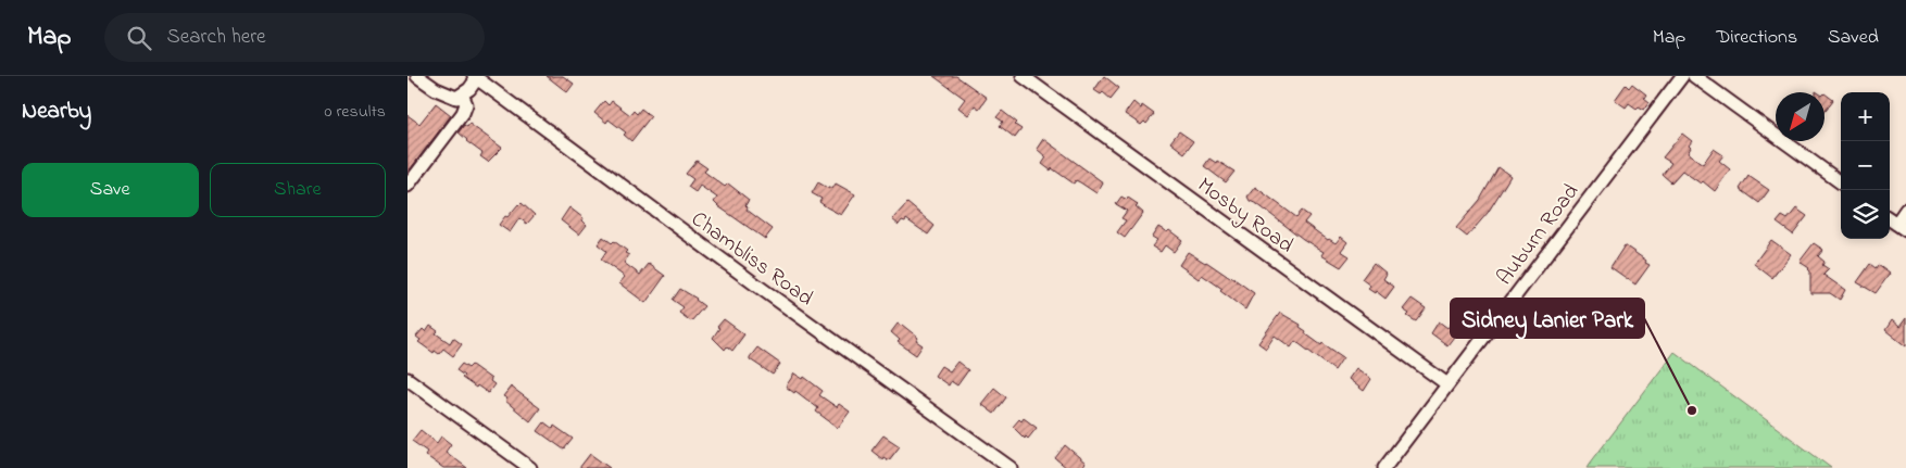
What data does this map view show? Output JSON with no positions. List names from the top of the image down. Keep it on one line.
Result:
{"streets":{"street":["Mosby Road","Auburn Road","Chambliss Road"]},"crossings":[["Mosby Road","Auburn Road"]],"places":["Sidney Lanier Park"],"north":"bottom left","page":{"header":"Map","search":"Search here","nav":["Map","Directions","Saved"],"heading":["Nearby","0 results"],"map_buttons":["+","−"],"buttons":["Save","Share"]}}
